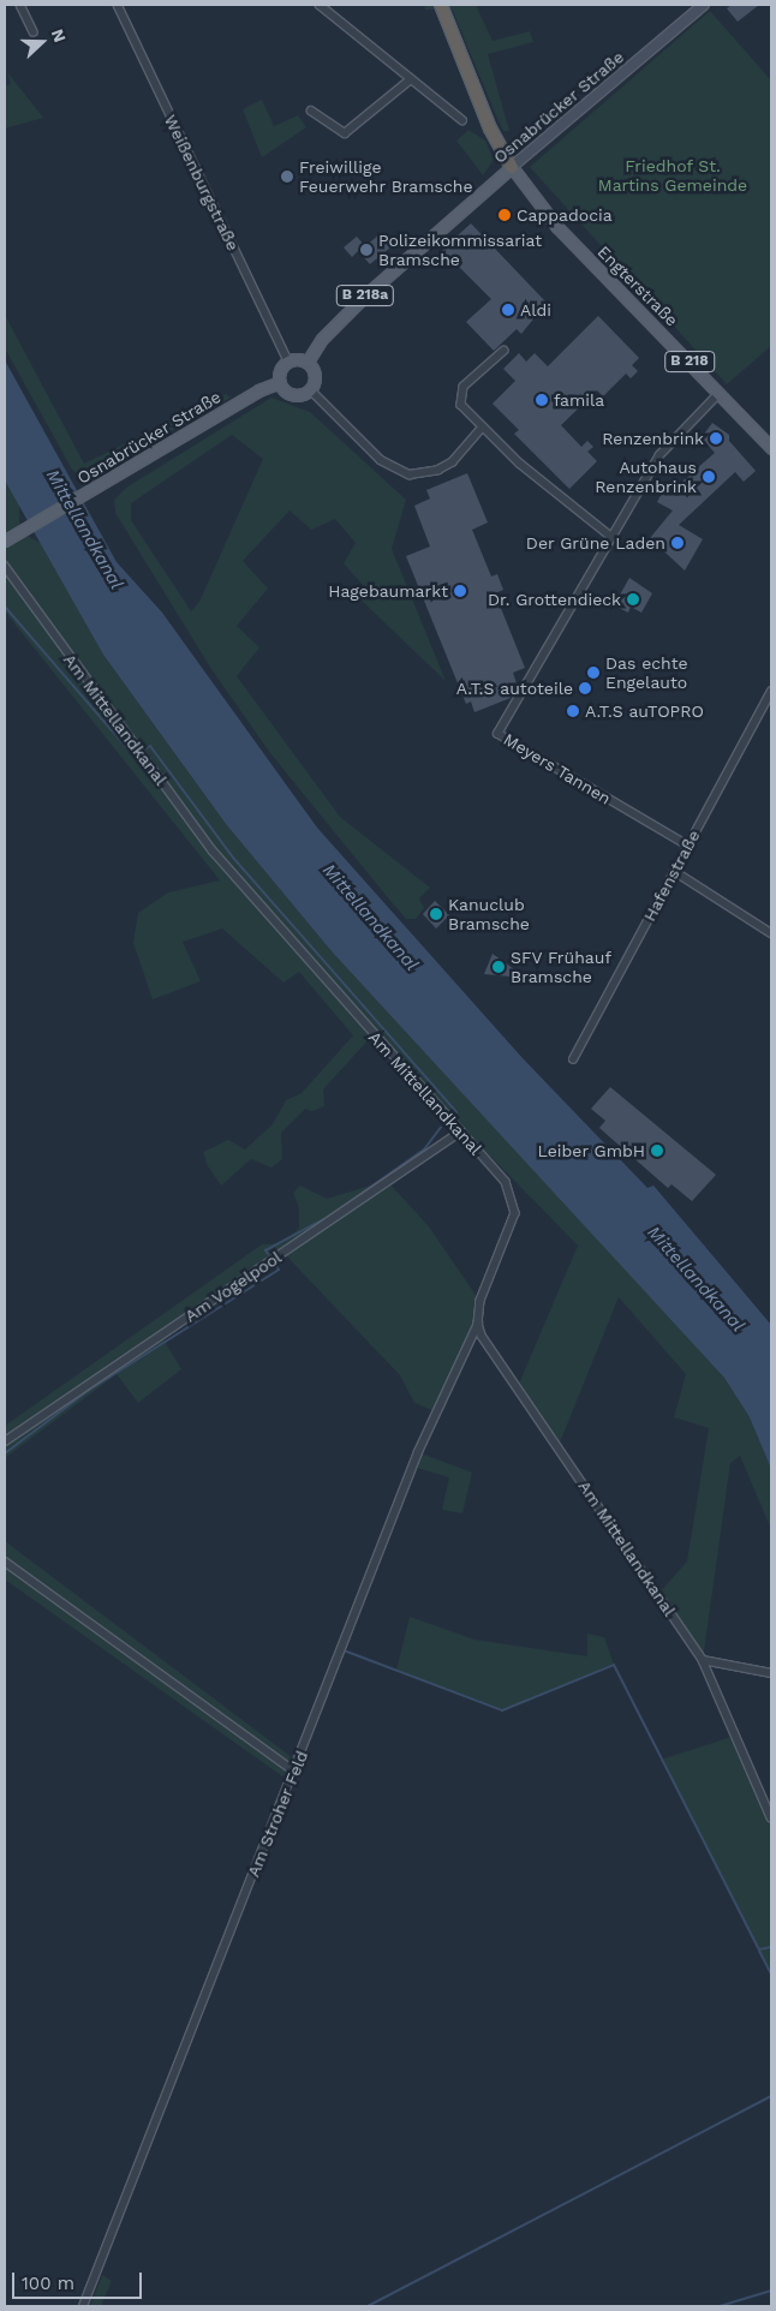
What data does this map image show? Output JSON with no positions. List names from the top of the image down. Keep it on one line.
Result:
{"streets":{"highway":["B 218"],"main road":["Osnabrücker Straße","Engterstraße","B 218a"],"street":["Weißenburgstraße","Am Mittellandkanal","Meyers Tannen","Hafenstraße","Am Vogelpool","Am Stroher Feld"]},"crossings":[["Osnabrücker Straße","Weißenburgstraße"],["Osnabrücker Straße","Engterstraße"],["Osnabrücker Straße","B 218"],["Engterstraße","B 218"],["Engterstraße","Meyers Tannen"],["Am Mittellandkanal","Am Vogelpool"],["Am Mittellandkanal","Am Stroher Feld"],["Meyers Tannen","Hafenstraße"]],"water":["Mittellandkanal"],"parks":["Friedhof St. Martins Gemeinde"],"places":["Freiwillige Feuerwehr Bramsche","Cappadocia","Polizeikommissariat Bramsche","Aldi","famila","Renzenbrink","Autohaus Renzenbrink","Der Grüne Laden","Hagebaumarkt","Dr. Grottendieck","Das echte Engelauto","A.T.S autoteile","A.T.S auTOPRO","Kanuclub Bramsche","SFV Frühauf Bramsche","Leiber GmbH"],"scale_bar":"100 m","north":"right"}
